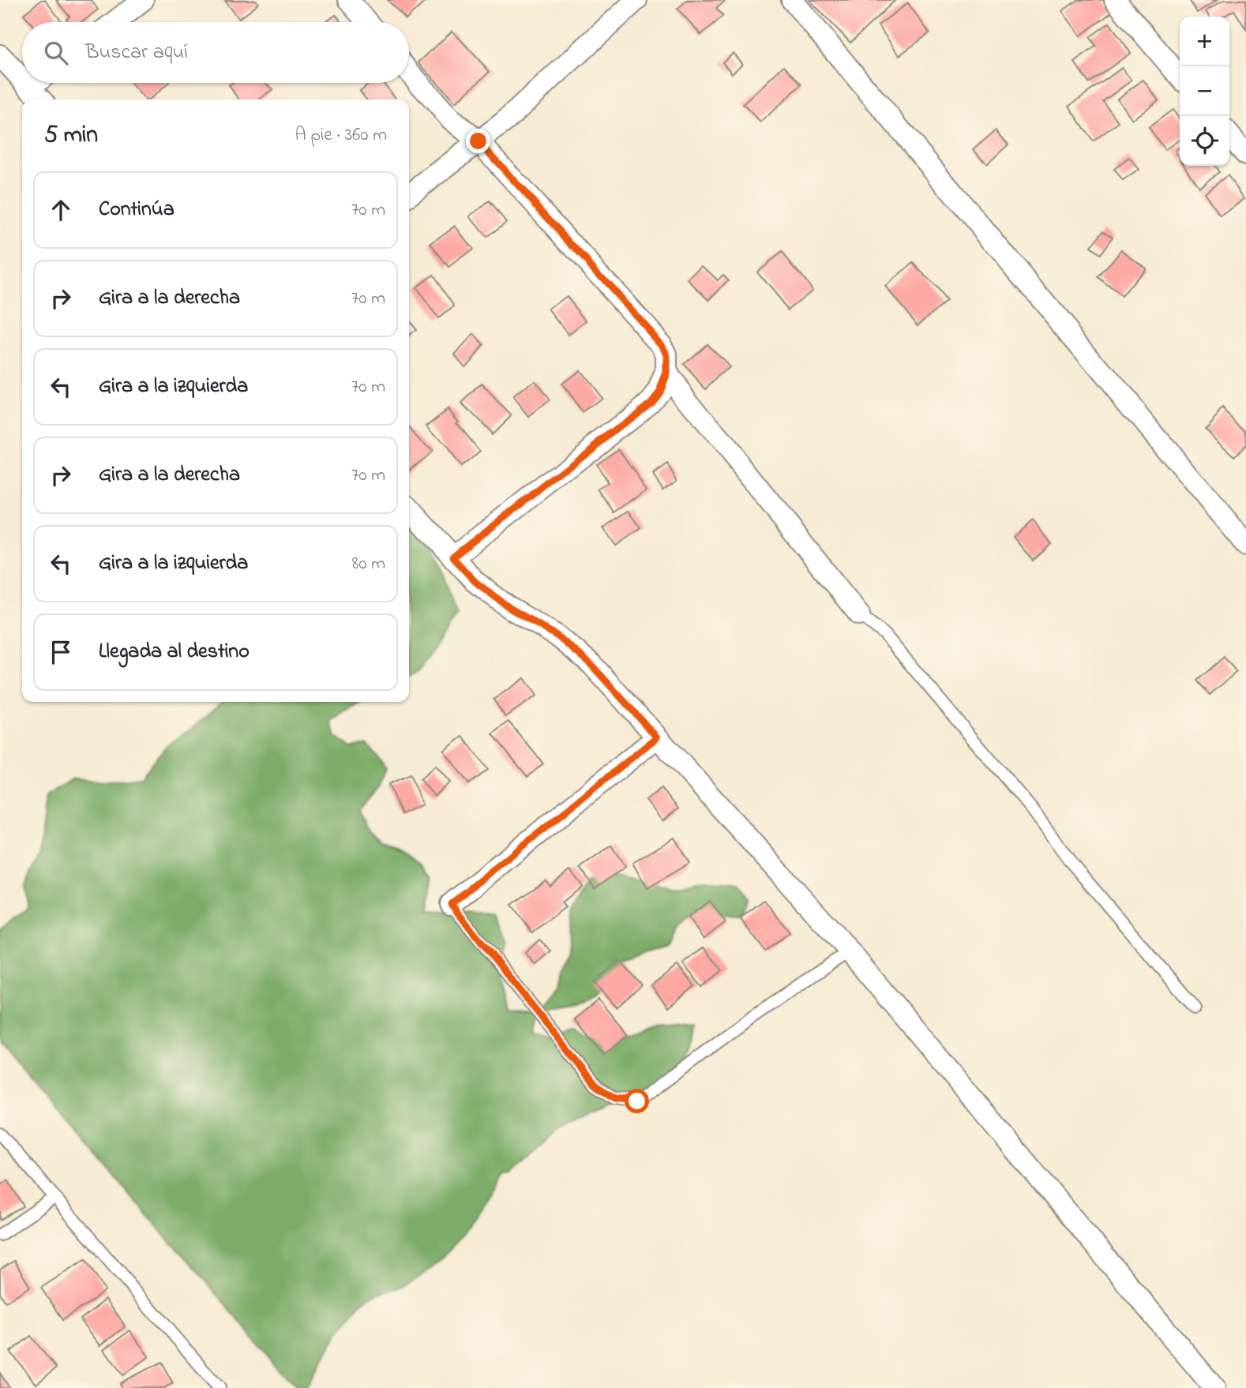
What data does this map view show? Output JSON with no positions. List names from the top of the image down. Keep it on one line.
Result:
{"page":{"map_buttons":["+","−"],"search":"Buscar aquí","heading":["5 min","A pie · 360 m"],"list":[["Continúa","70 m"],["Gira a la derecha","70 m"],["Gira a la izquierda","70 m"],["Gira a la derecha","70 m"],["Gira a la izquierda","80 m"],"Llegada al destino"]}}
